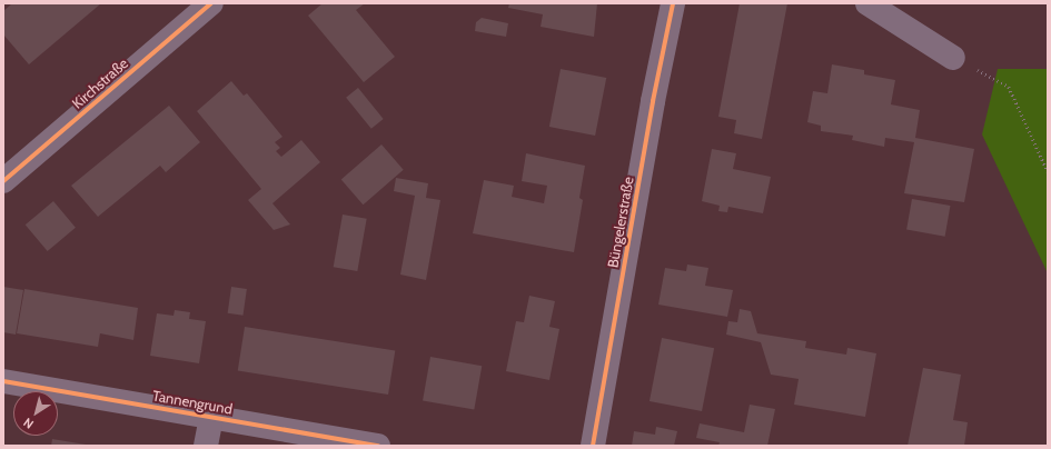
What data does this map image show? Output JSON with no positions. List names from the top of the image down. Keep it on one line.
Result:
{"streets":{"street":["Kirchstraße","Büngelerstraße","Tannengrund"]},"north":"bottom left"}
